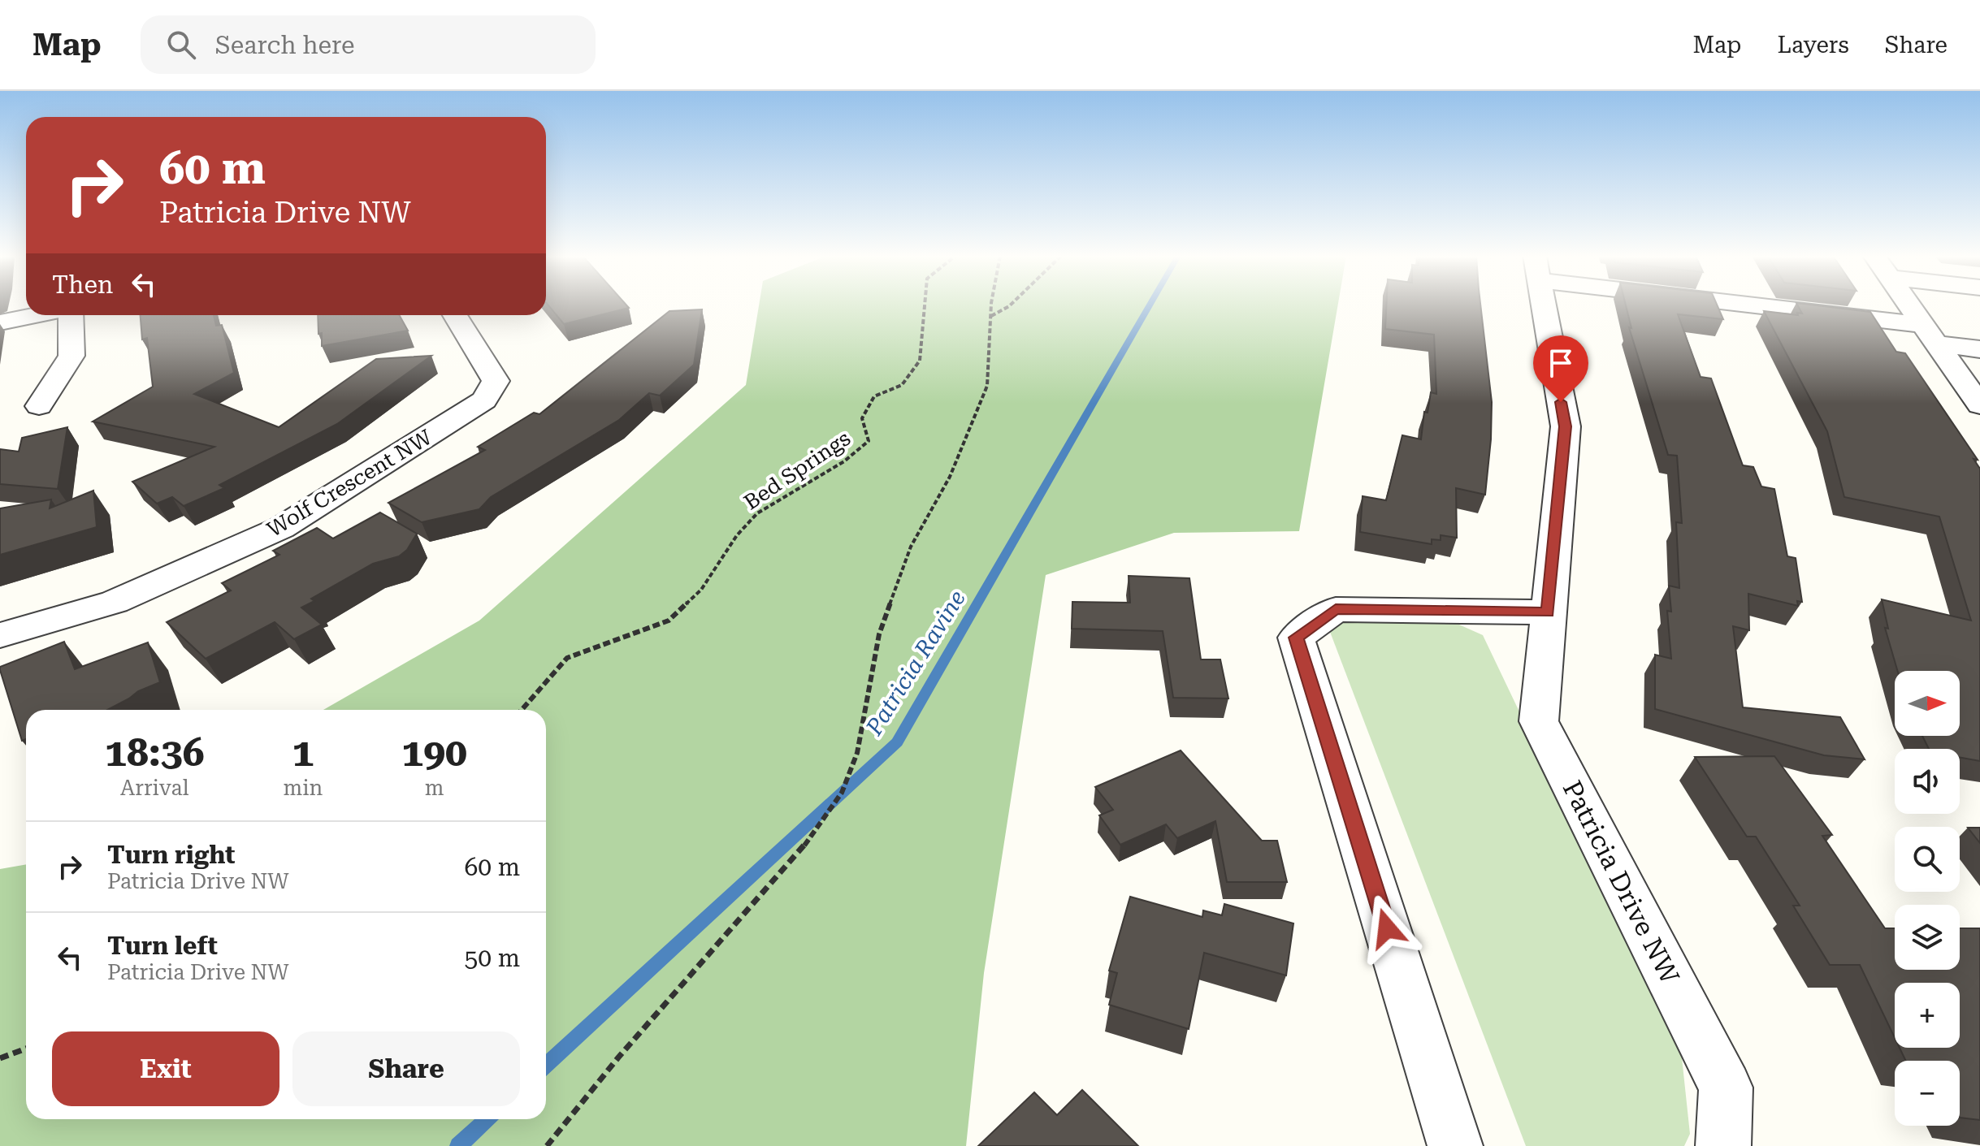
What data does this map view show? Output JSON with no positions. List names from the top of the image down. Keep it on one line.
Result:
{"streets":{"street":["Wolf Crescent NW","Patricia Drive NW"],"path":["Bed Springs"]},"water":["Patricia Ravine"],"north":"right","page":{"header":"Map","search":"Search here","nav":["Map","Layers","Share"],"turn":["60 m","Patricia Drive NW"],"then":"Then","map_buttons":["+","−"],"eta":["18:36","Arrival","1","min","190","m"],"list":[{"name":"Turn right","note":"Patricia Drive NW","value":"60 m"},{"name":"Turn left","note":"Patricia Drive NW","value":"50 m"}],"buttons":["Exit","Share"]}}
